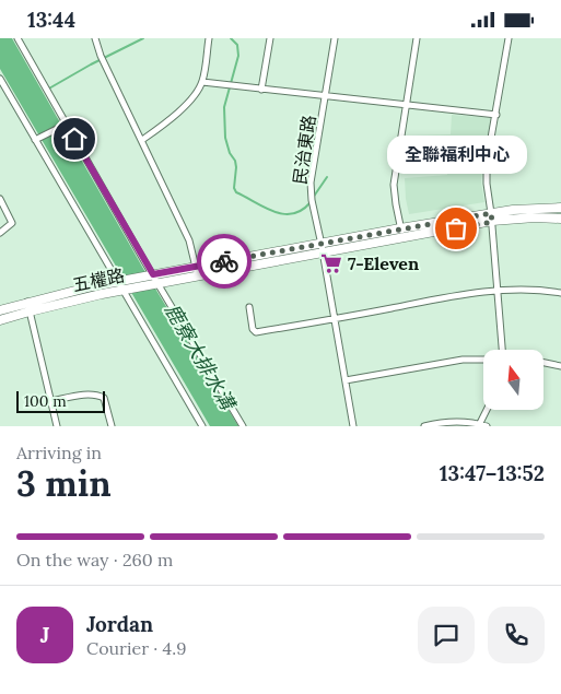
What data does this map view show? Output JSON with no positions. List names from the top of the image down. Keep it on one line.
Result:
{"streets":{"street":["民治東路","五權路"]},"crossings":[["民治東路","五權路"]],"water":["鹿寮大排水溝"],"places":{"other":["全聯福利中心"],"supermarket":["7-Eleven"]},"scale_bar":"100 m","north":"top","page":{"status":"13:44","bubble":"全聯福利中心","scale":"100 m","heading":["3 min","Arriving in","13:47–13:52"],"panel":["Jordan","Courier · 4.9"],"bar":"On the way · 260 m","round":"J"}}
